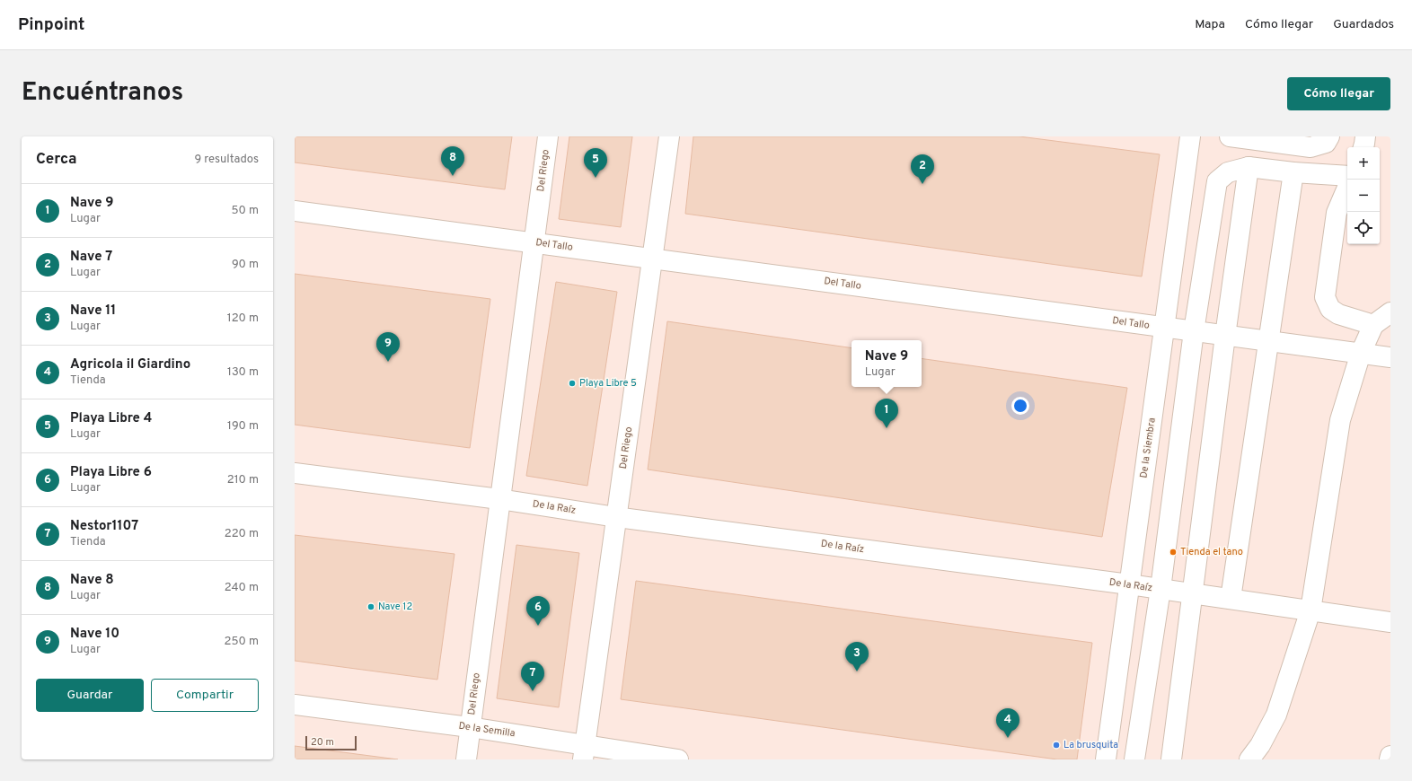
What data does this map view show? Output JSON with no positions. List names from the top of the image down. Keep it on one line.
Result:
{"streets":{"lane":["Del Riego","Del Tallo","De la Siembra","De la Raíz","De la Semilla"]},"crossings":[["Del Riego","Del Tallo"],["Del Riego","De la Raíz"],["Del Riego","De la Semilla"],["Del Tallo","De la Siembra"],["De la Siembra","De la Raíz"]],"places":["Playa Libre 5","Tienda el tano","Nave 12","La brusquita"],"scale_bar":"20 m","page":{"header":"Pinpoint","nav":["Mapa","Cómo llegar","Guardados"],"title":"Encuéntranos","buttons":["Cómo llegar",["Guardar","Compartir"]],"heading":["Cerca","9 resultados"],"pins":["8","5","2","9","1","6","3","7","4"],"map_buttons":["+","−"],"list":[{"mark":"1","name":"Nave 9","note":"Lugar","value":"50 m"},{"mark":"2","name":"Nave 7","note":"Lugar","value":"90 m"},{"mark":"3","name":"Nave 11","note":"Lugar","value":"120 m"},{"mark":"4","name":"Agricola il Giardino","note":"Tienda","value":"130 m"},{"mark":"5","name":"Playa Libre 4","note":"Lugar","value":"190 m"},{"mark":"6","name":"Playa Libre 6","note":"Lugar","value":"210 m"},{"mark":"7","name":"Nestor1107","note":"Tienda","value":"220 m"},{"mark":"8","name":"Nave 8","note":"Lugar","value":"240 m"},{"mark":"9","name":"Nave 10","note":"Lugar","value":"250 m"}],"popup":["Nave 9","Lugar"],"scale":"20 m"}}
